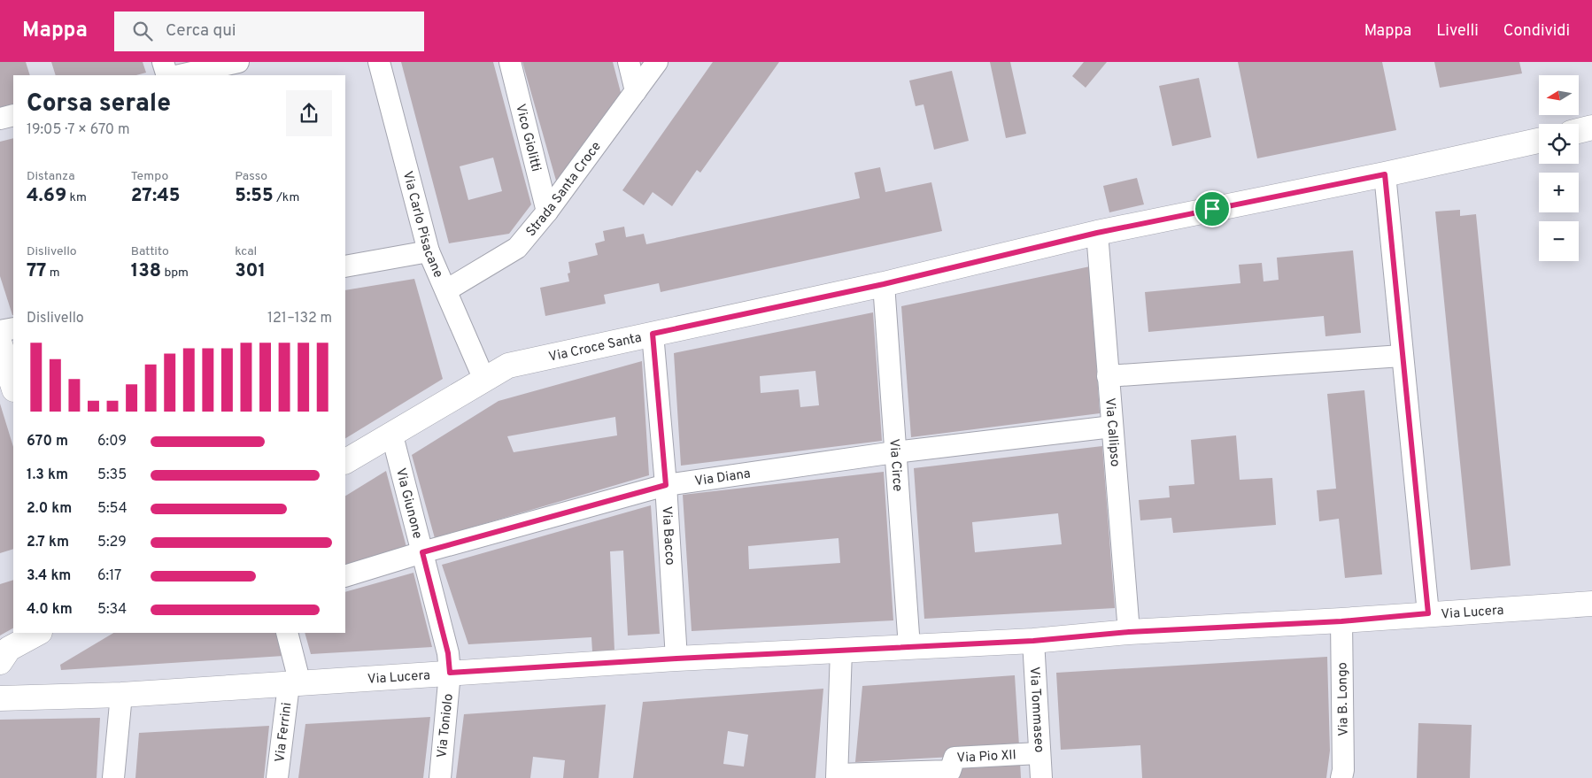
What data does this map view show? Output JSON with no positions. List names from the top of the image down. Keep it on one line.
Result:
{"streets":{"street":["Vico Giolitti","Strada Santa Croce","Via Carlo Pisacane","Via Croce Santa","Via Callipso","Via Circe","Via Diana","Via Giunone","Via Bacco","Via Lucera","Via B. Longo","Via Tommaseo","Via Toniolo","Via Ferrini","Via Pio XII"]},"crossings":[["Vico Giolitti","Strada Santa Croce"],["Strada Santa Croce","Via Carlo Pisacane"],["Via Carlo Pisacane","Via Croce Santa"],["Via Croce Santa","Via Callipso"],["Via Croce Santa","Via Circe"],["Via Croce Santa","Via Giunone"],["Via Croce Santa","Via Bacco"],["Via Callipso","Via Diana"],["Via Callipso","Via Lucera"],["Via Circe","Via Diana"],["Via Circe","Via Lucera"],["Via Diana","Via Giunone"],["Via Diana","Via Bacco"],["Via Giunone","Via Lucera"],["Via Giunone","Via Toniolo"],["Via Bacco","Via Lucera"],["Via Lucera","Via B. Longo"],["Via Lucera","Via Tommaseo"],["Via Lucera","Via Toniolo"],["Via Lucera","Via Ferrini"],["Via Tommaseo","Via Pio XII"]],"north":"left","page":{"header":"Mappa","search":"Cerca qui","nav":["Mappa","Livelli","Condividi"],"map_buttons":["+","−"],"heading":["Corsa serale","19:05 · 7 × 670 m"],"stats":[["Distanza","4.69 km"],["Tempo","27:45"],["Passo","5:55 /km"],["Dislivello","77 m"],["Battito","138 bpm"],["kcal","301"]],"chart":["Dislivello","121–132 m"],"list":[{"name":"670 m","note":"6:09"},{"name":"1.3 km","note":"5:35"},{"name":"2.0 km","note":"5:54"},{"name":"2.7 km","note":"5:29"},{"name":"3.4 km","note":"6:17"},{"name":"4.0 km","note":"5:34"}]}}
